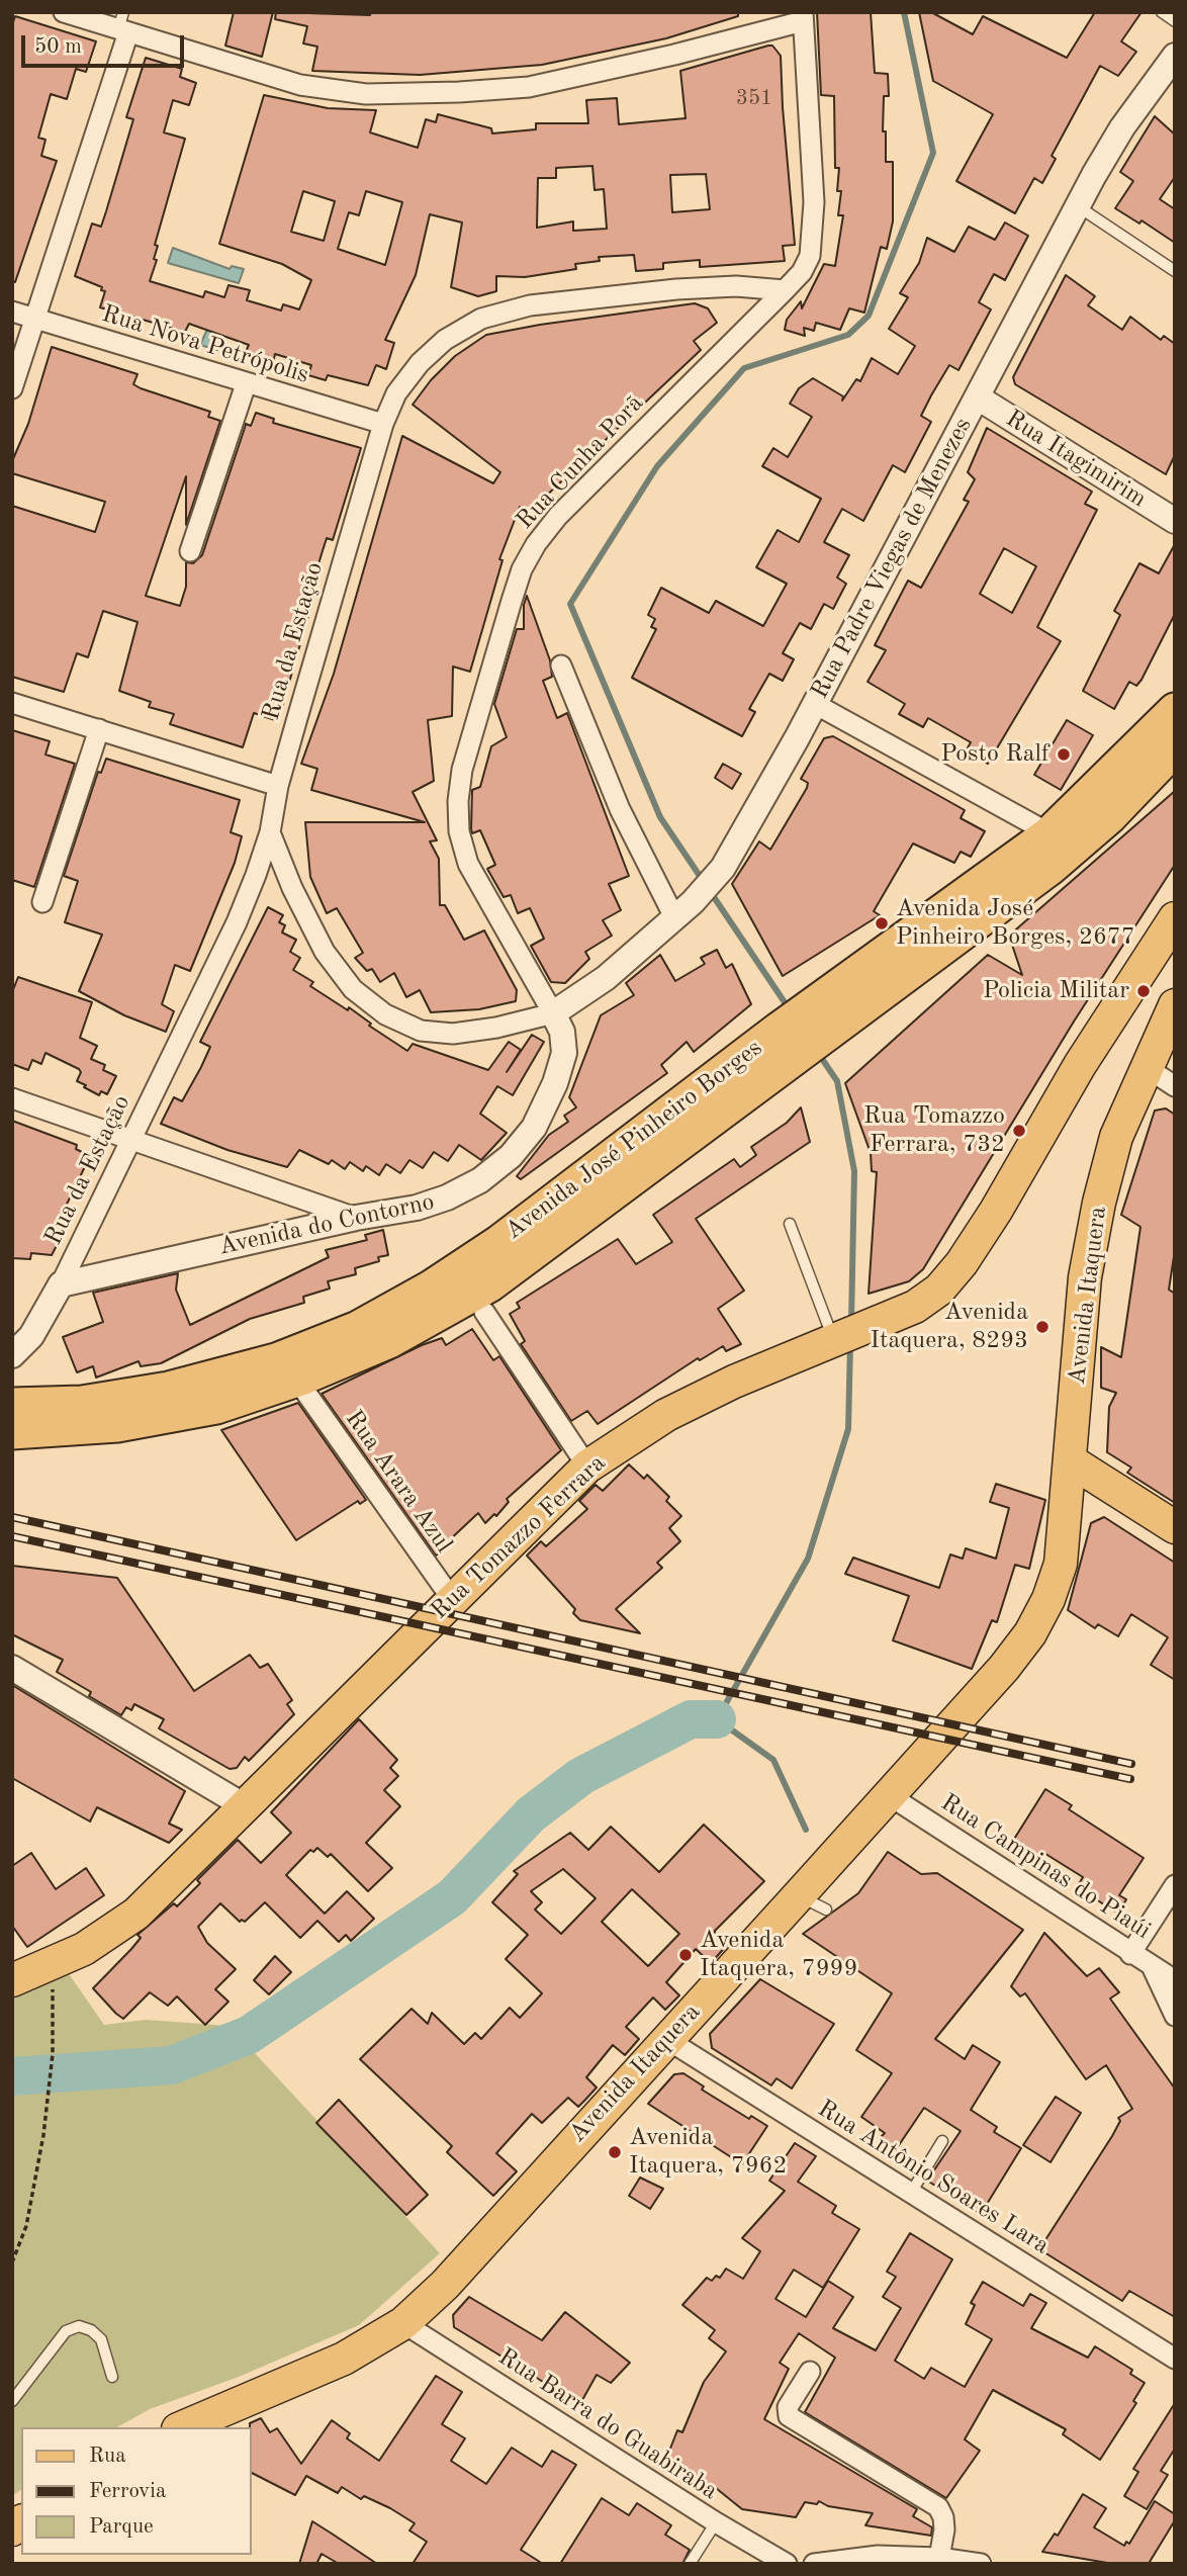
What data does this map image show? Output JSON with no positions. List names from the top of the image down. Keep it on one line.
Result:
{"streets":{"highway":["Avenida José Pinheiro Borges"],"main road":["Avenida Itaquera","Rua Tomazzo Ferrara"],"street":["Rua Nova Petrópolis","Rua Itagimirim","Rua Cunha Porã","Rua Padre Viegas de Menezes","Rua da Estação","Avenida do Contorno","Rua Arara Azul","Rua Campinas do Piaúi","Rua Antônio Soares Lara","Rua Barra do Guabiraba"]},"crossings":[["Rua Nova Petrópolis","Rua da Estação"],["Rua Itagimirim","Rua Padre Viegas de Menezes"],["Rua Cunha Porã","Rua Padre Viegas de Menezes"],["Rua Cunha Porã","Rua da Estação"],["Rua Cunha Porã","Avenida do Contorno"],["Rua Padre Viegas de Menezes","Avenida do Contorno"],["Rua da Estação","Avenida do Contorno"],["Avenida Itaquera","Rua Campinas do Piaúi"],["Avenida Itaquera","Rua Antônio Soares Lara"],["Avenida Itaquera","Rua Barra do Guabiraba"],["Rua Arara Azul","Rua Tomazzo Ferrara"]],"places":["Posto Ralf","Avenida José Pinheiro Borges, 2677","Policia Militar","Rua Tomazzo Ferrara, 732","Avenida Itaquera, 8293","Avenida Itaquera, 7999","Avenida Itaquera, 7962"],"house_numbers":["351"],"legend":["Rua","Ferrovia","Parque"],"scale_bar":"50 m"}
